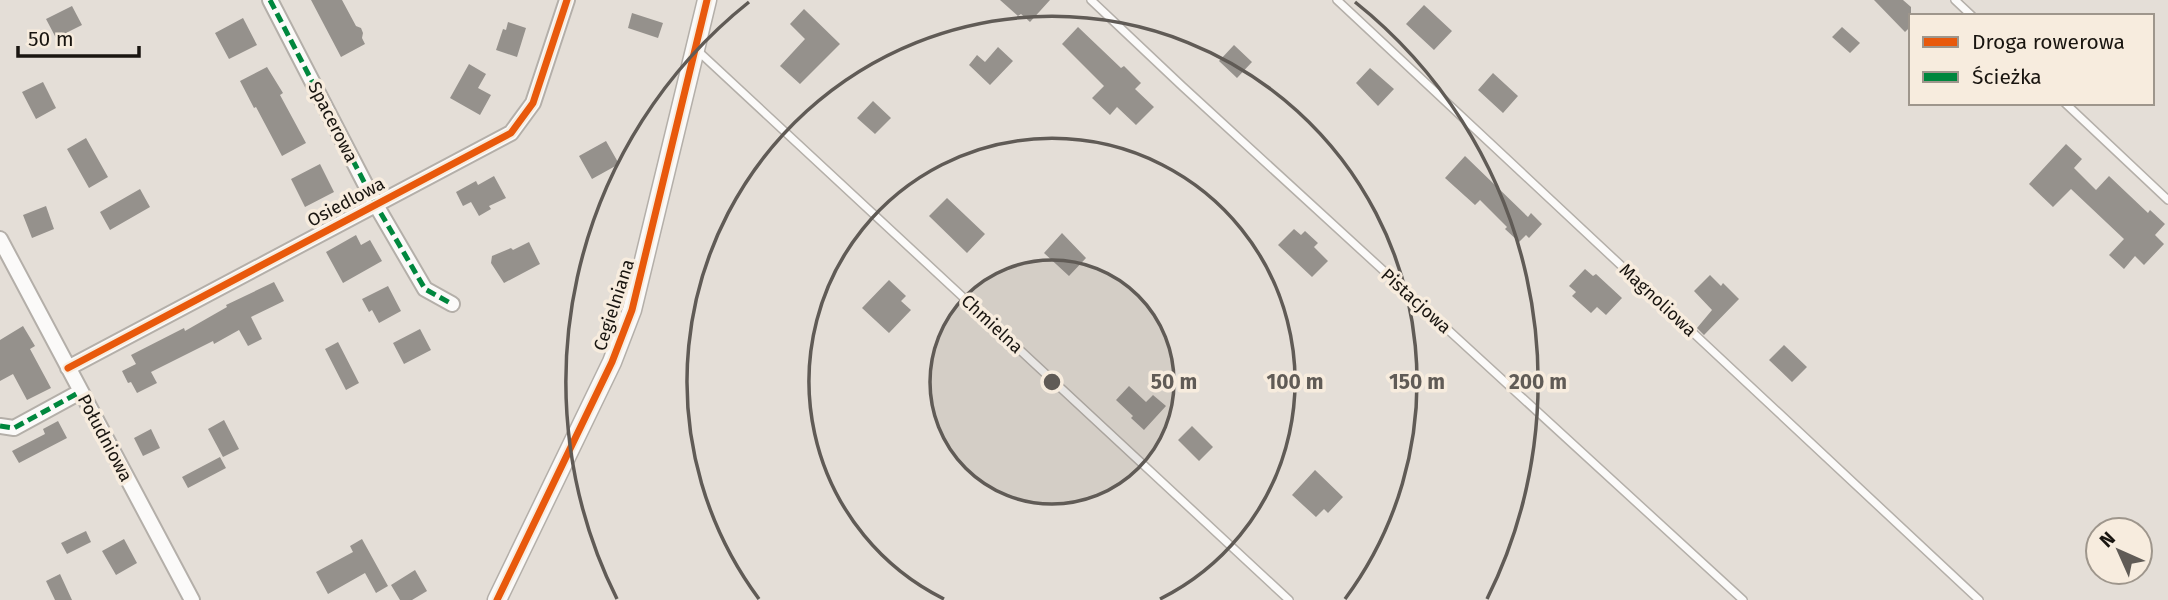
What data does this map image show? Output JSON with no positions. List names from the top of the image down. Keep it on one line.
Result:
{"streets":{"street":["Spacerowa","Osiedlowa","Cegielniana","Południowa"],"lane":["Magnoliowa","Pistacjowa","Chmielna"]},"crossings":[["Spacerowa","Osiedlowa"],["Osiedlowa","Południowa"],["Cegielniana","Chmielna"]],"legend":["Droga rowerowa","Ścieżka"],"scale_bar":"50 m","north":"top left","rings":["50 m","100 m","150 m","200 m"]}
